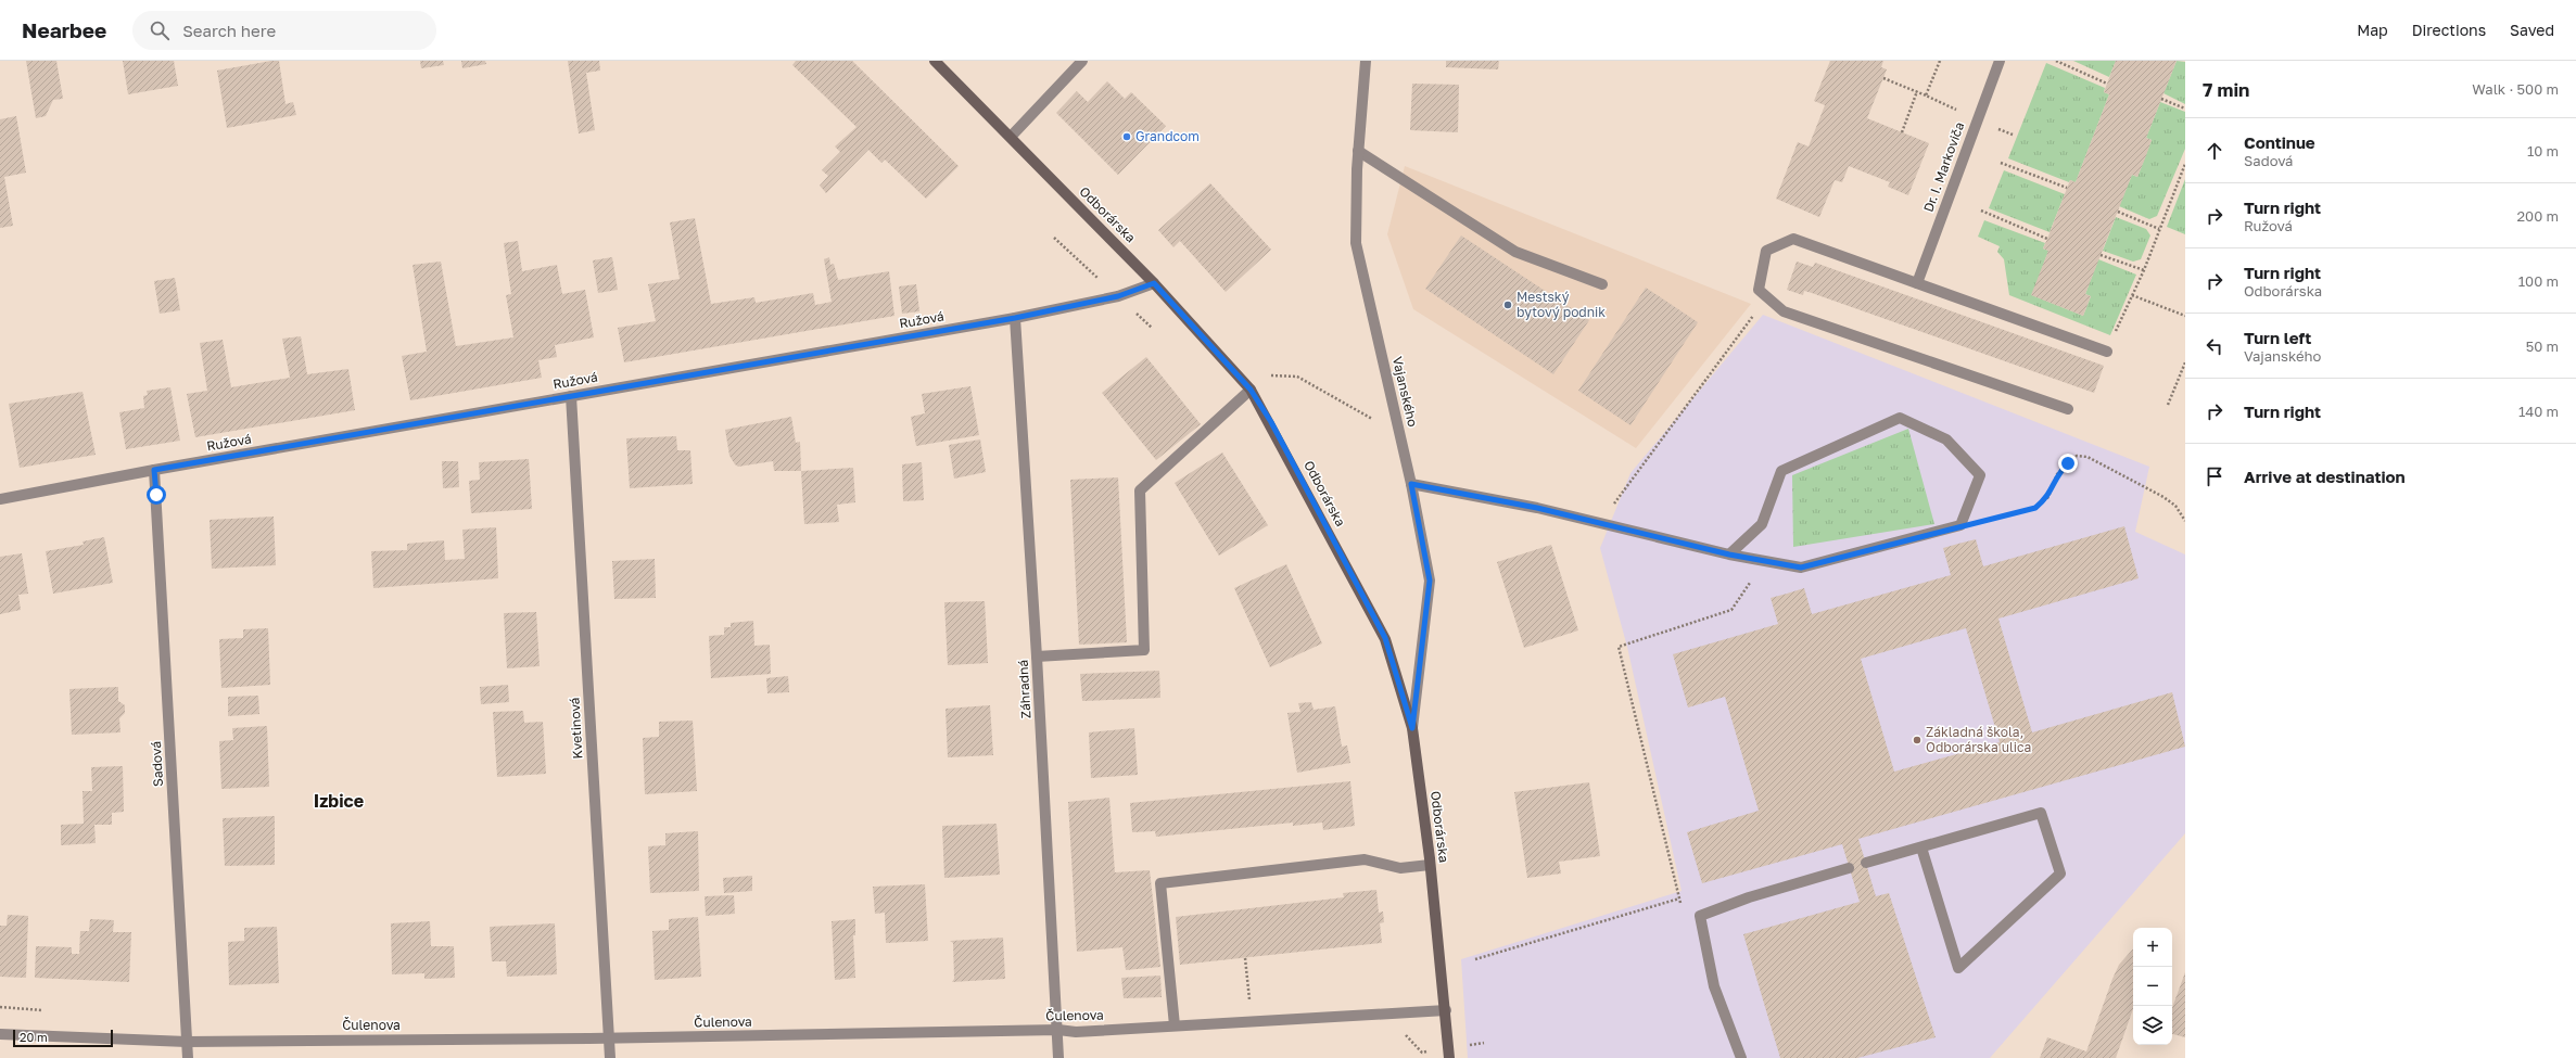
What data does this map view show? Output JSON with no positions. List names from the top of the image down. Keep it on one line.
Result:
{"streets":{"main road":["Odborárska"],"street":["Dr. I. Markoviča","Ružová","Vajanského","Záhradná","Kvetinová","Sadová","Čulenova"]},"crossings":[["Odborárska","Ružová"],["Odborárska","Vajanského"],["Odborárska","Čulenova"],["Ružová","Záhradná"],["Ružová","Kvetinová"],["Ružová","Sadová"],["Záhradná","Čulenova"],["Kvetinová","Čulenova"],["Sadová","Čulenova"]],"districts":["Izbice"],"places":["Grandcom","Mestský bytový podnik","Základná škola, Odborárska ulica"],"scale_bar":"20 m","page":{"header":"Nearbee","search":"Search here","nav":["Map","Directions","Saved"],"heading":["7 min","Walk · 500 m"],"list":[["Continue","Sadová","10 m"],["Turn right","Ružová","200 m"],["Turn right","Odborárska","100 m"],["Turn left","Vajanského","50 m"],["Turn right","140 m"],"Arrive at destination"],"map_buttons":["+","−"],"scale":"20 m"}}
